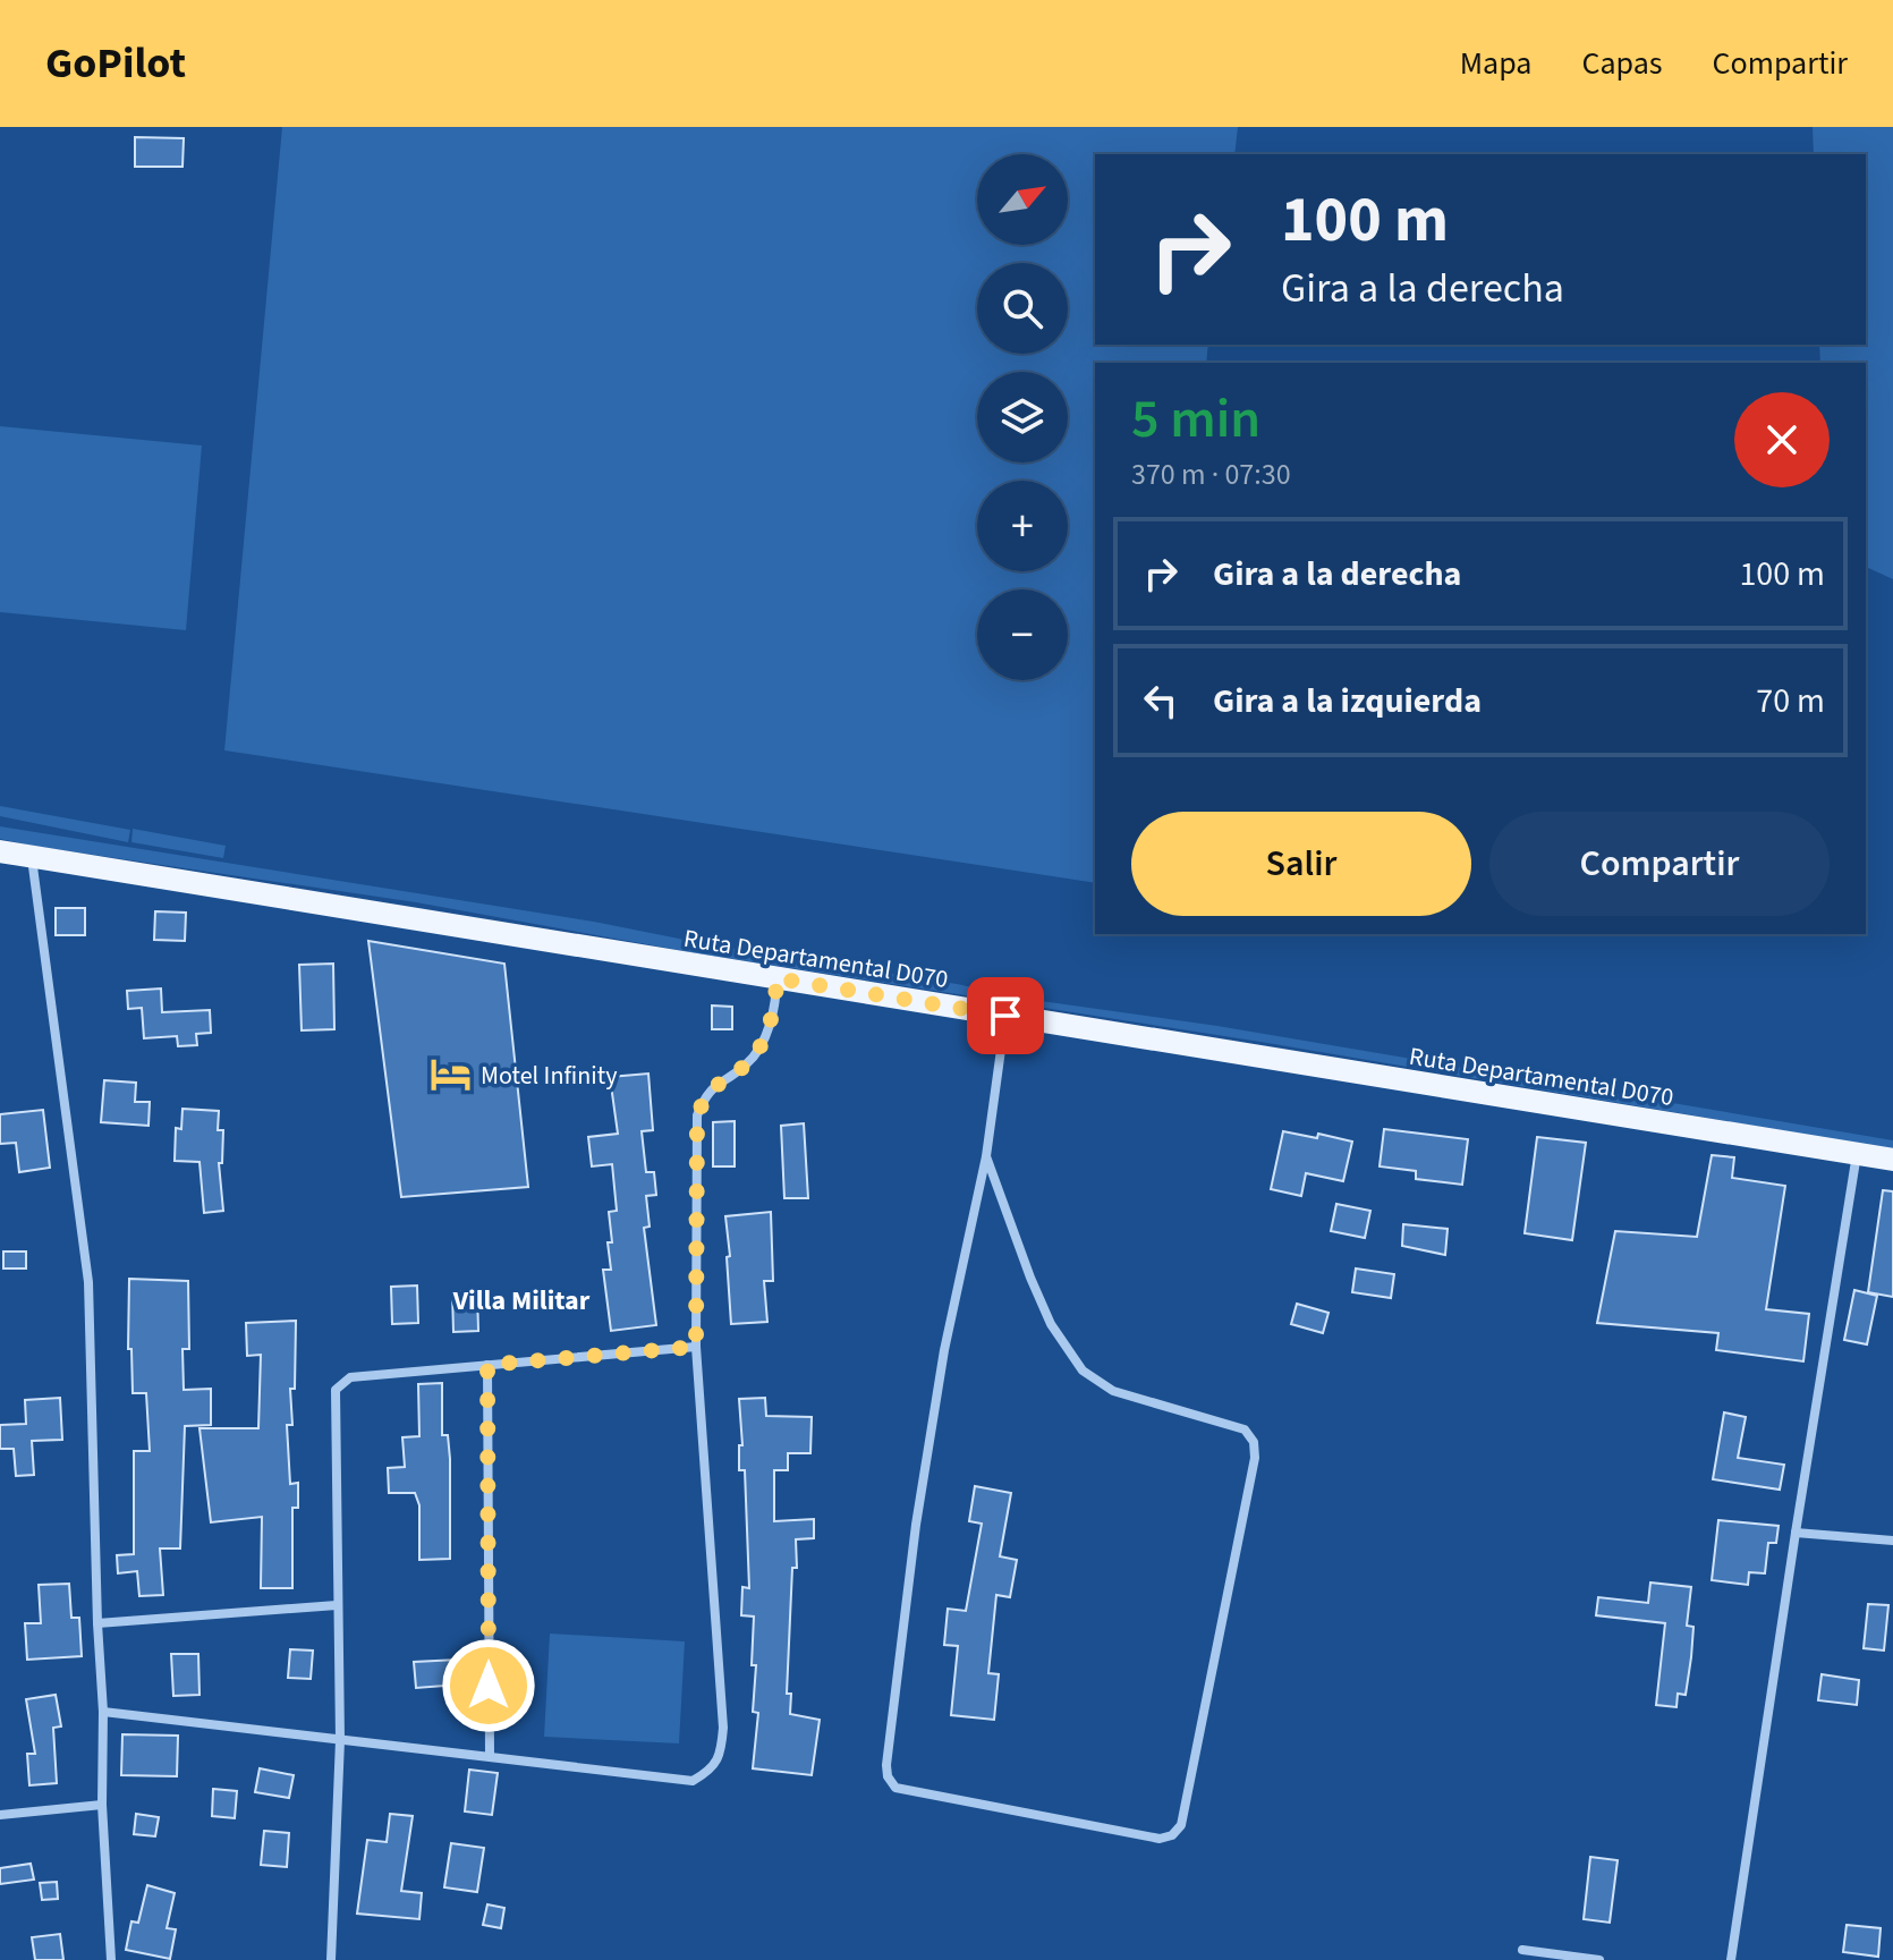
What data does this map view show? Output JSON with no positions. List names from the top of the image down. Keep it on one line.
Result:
{"streets":{"main road":["Ruta Departamental D070"]},"districts":["Villa Militar"],"places":{"hotel":["Motel Infinity"]},"north":"top right","page":{"header":"GoPilot","nav":["Mapa","Capas","Compartir"],"map_buttons":["+","−"],"turn":["100 m","Gira a la derecha"],"heading":["5 min","370 m · 07:30"],"list":[{"name":"Gira a la derecha","value":"100 m"},{"name":"Gira a la izquierda","value":"70 m"}],"buttons":["Salir","Compartir"]}}
